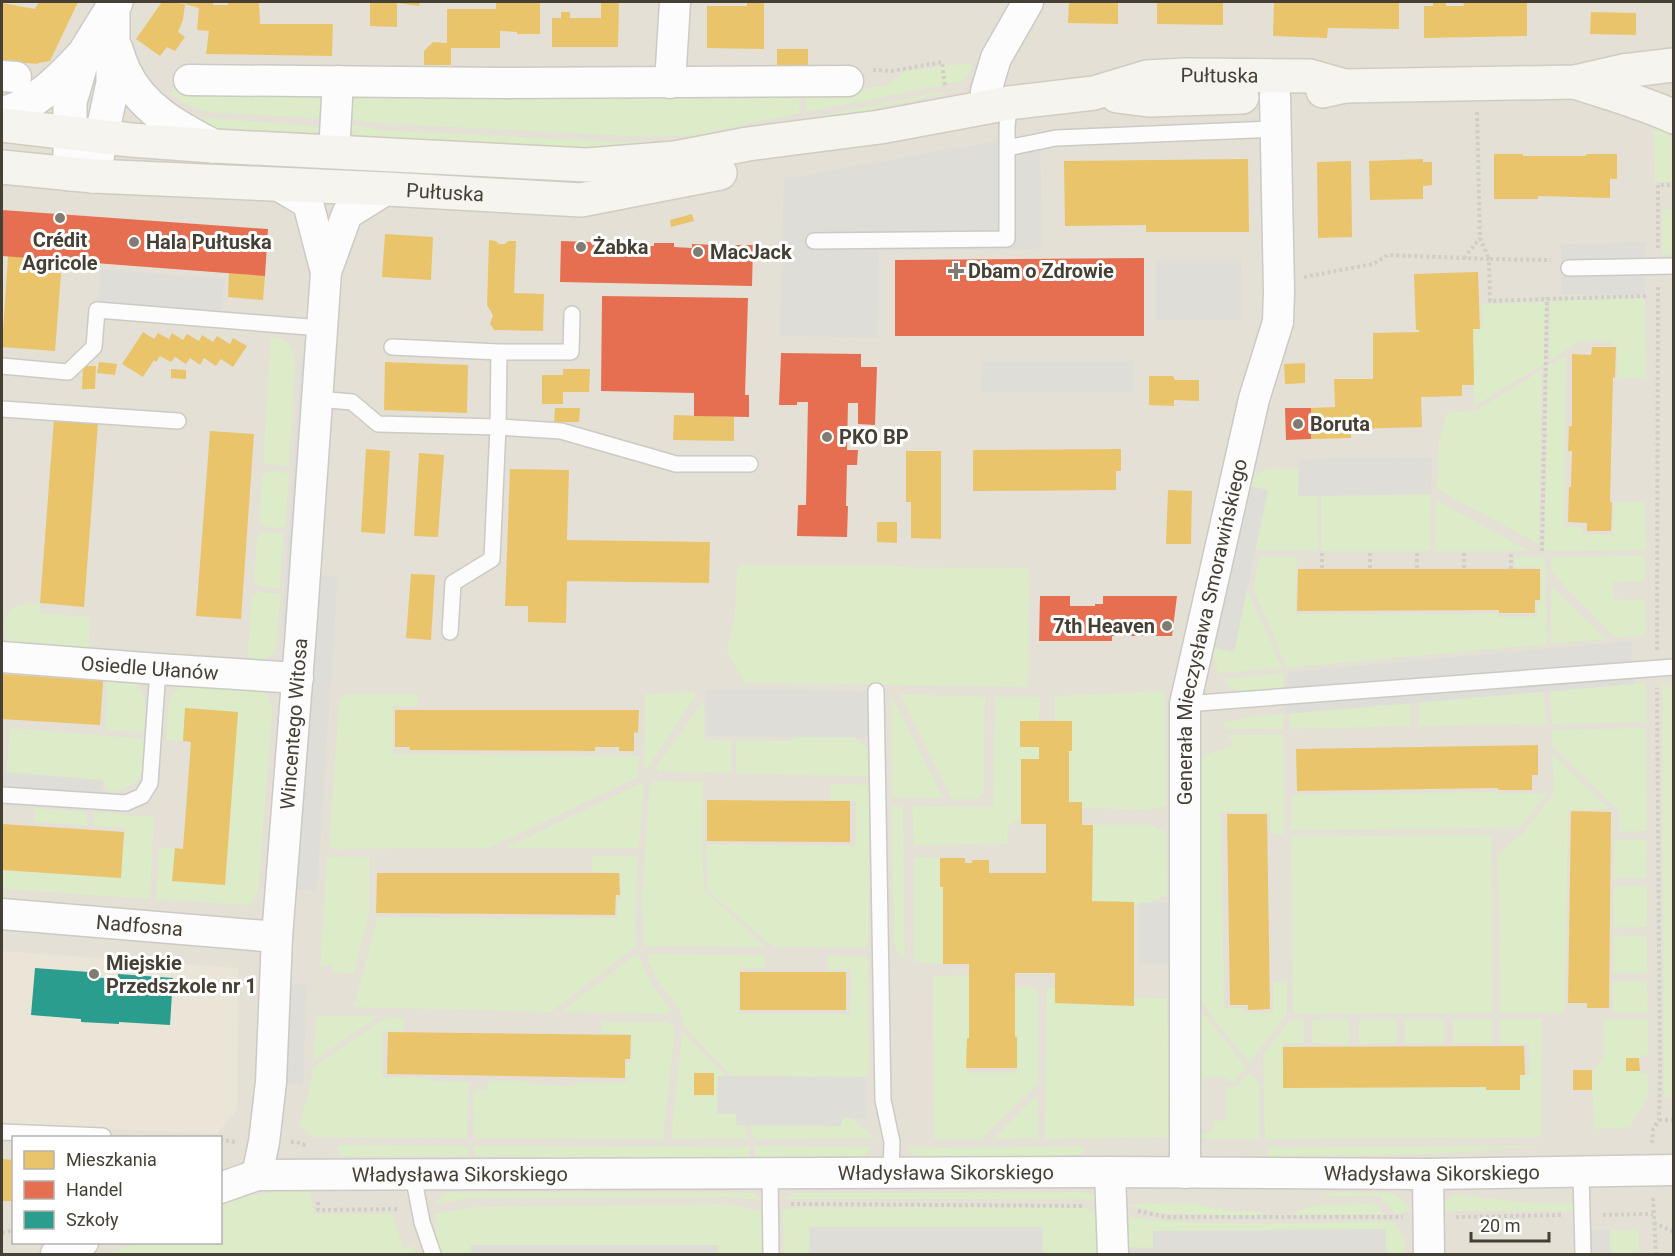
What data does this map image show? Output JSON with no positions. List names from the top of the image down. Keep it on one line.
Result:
{"streets":{"main road":["Pułtuska"],"street":["Generała Mieczysława Smorawińskiego","Osiedle Ułanów","Wincentego Witosa","Nadfosna","Władysława Sikorskiego"]},"crossings":[["Pułtuska","Generała Mieczysława Smorawińskiego"],["Pułtuska","Wincentego Witosa"],["Generała Mieczysława Smorawińskiego","Władysława Sikorskiego"],["Osiedle Ułanów","Wincentego Witosa"],["Wincentego Witosa","Nadfosna"],["Wincentego Witosa","Władysława Sikorskiego"]],"places":{"other":["Crédit Agricole","Hala Pułtuska","Żabka","MacJack","Boruta","PKO BP","7th Heaven","Miejskie Przedszkole nr 1"],"health":["Dbam o Zdrowie"]},"legend":["Mieszkania","Handel","Szkoły"],"scale_bar":"20 m"}
